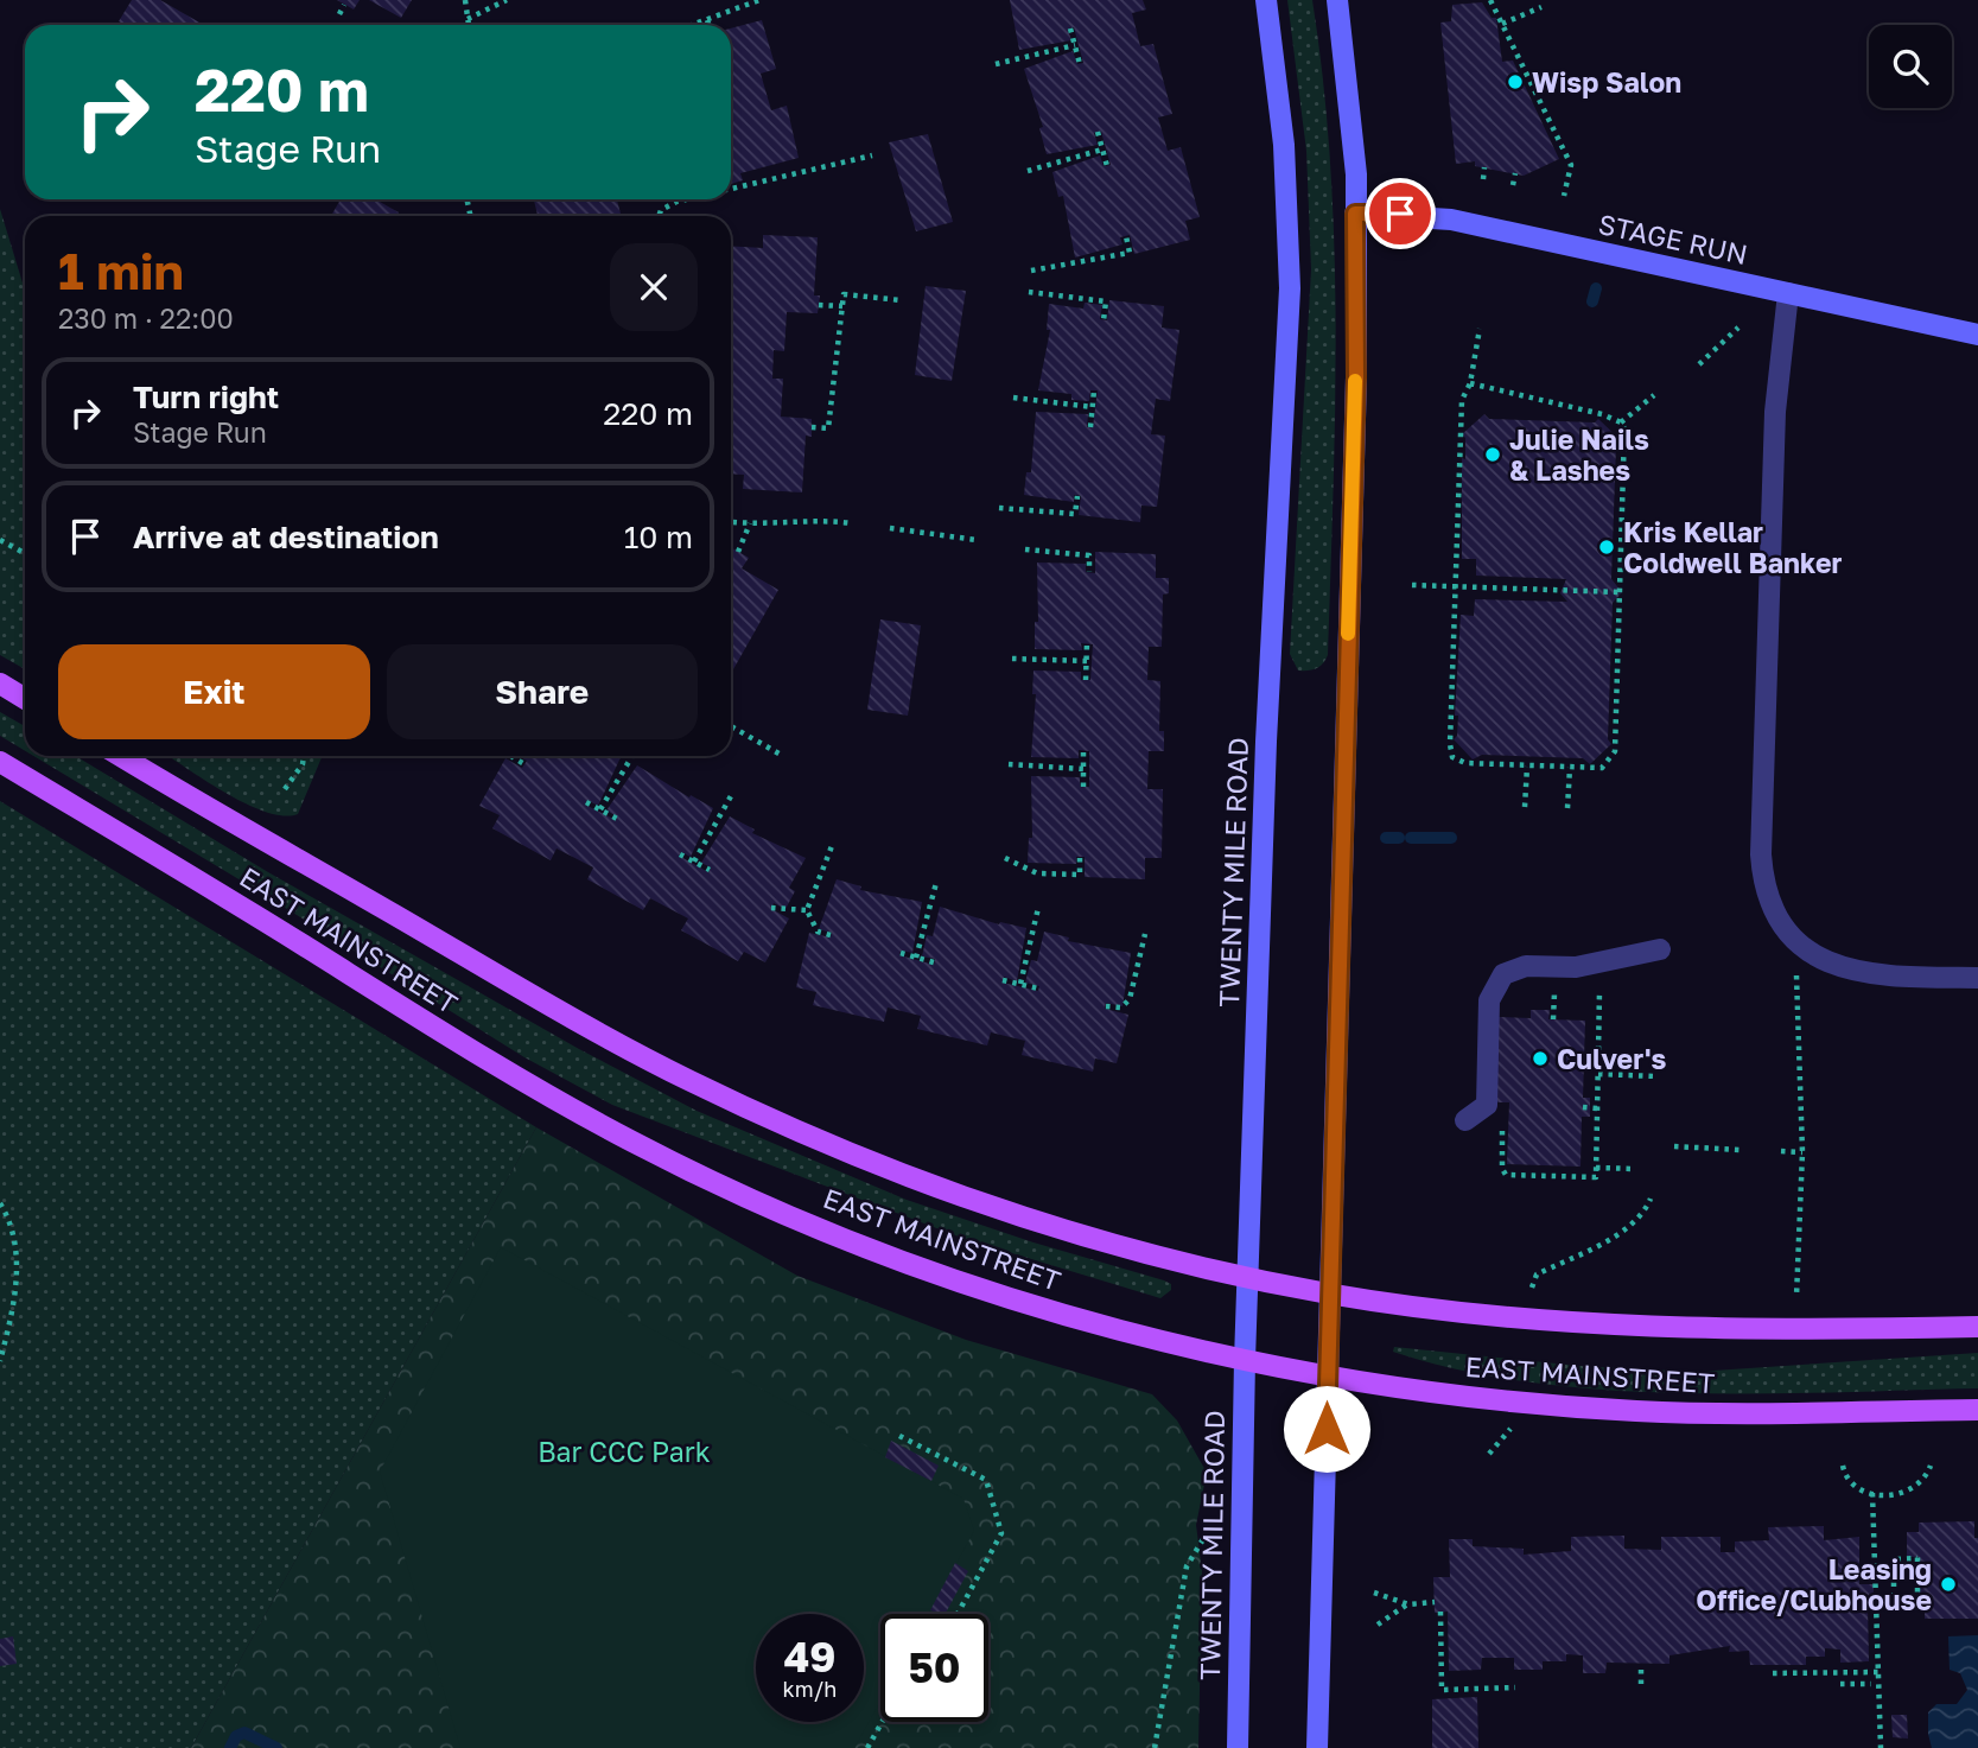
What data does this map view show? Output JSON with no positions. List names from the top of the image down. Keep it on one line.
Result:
{"streets":{"main road":["STAGE RUN","TWENTY MILE ROAD","EAST MAINSTREET"]},"crossings":[["TWENTY MILE ROAD","EAST MAINSTREET"]],"parks":["Bar CCC Park"],"places":["Wisp Salon","Julie Nails & Lashes","Kris Kellar Coldwell Banker","Culver's","Leasing Office/Clubhouse"],"page":{"turn":["220 m","Stage Run"],"heading":["1 min","230 m · 22:00"],"list":[{"name":"Turn right","note":"Stage Run","value":"220 m"},{"name":"Arrive at destination","value":"10 m"}],"buttons":["Exit","Share"],"speed":"49 km/h","limit":"50"}}
